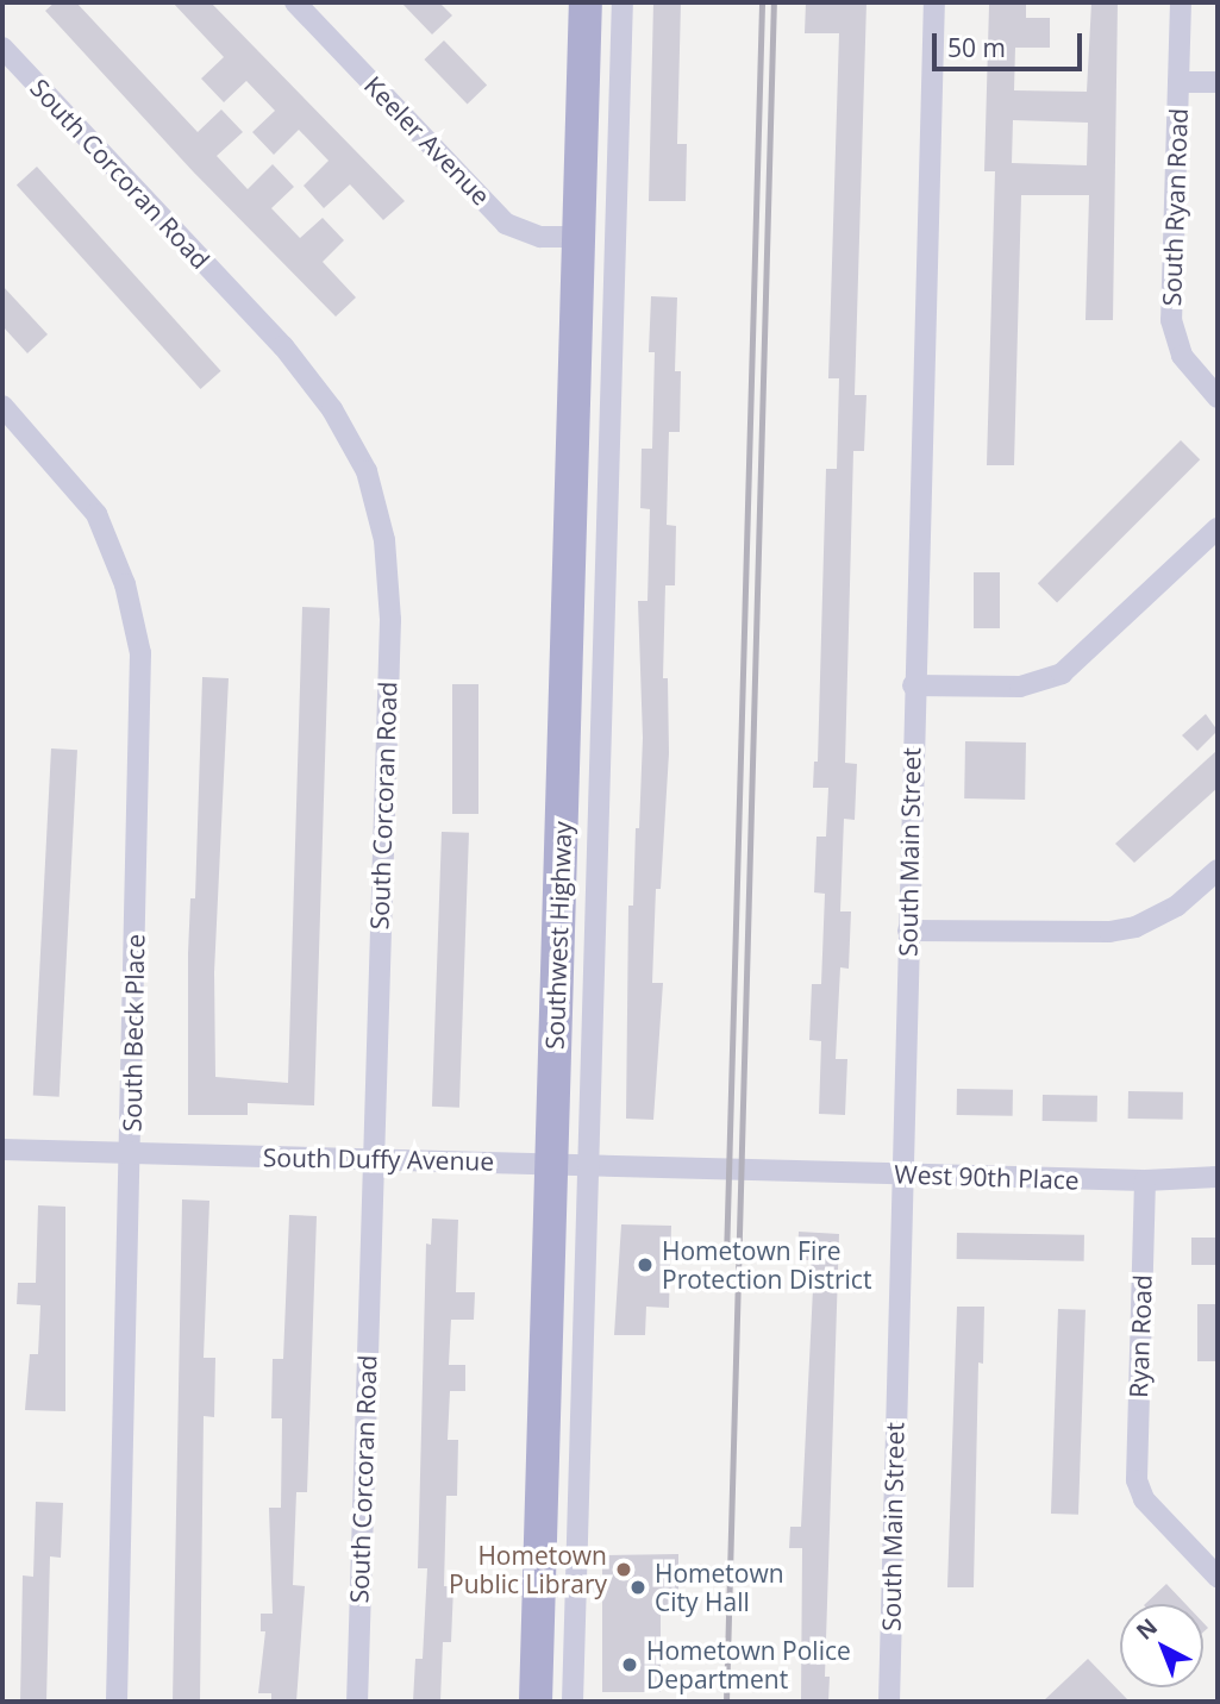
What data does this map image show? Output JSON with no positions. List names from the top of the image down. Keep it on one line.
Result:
{"streets":{"main road":["Southwest Highway"],"street":["Keeler Avenue","South Corcoran Road","South Ryan Road","South Main Street","South Beck Place","South Duffy Avenue","West 90th Place","Ryan Road"]},"crossings":[["Keeler Avenue","Southwest Highway"],["South Corcoran Road","South Duffy Avenue"],["South Main Street","West 90th Place"],["Southwest Highway","South Duffy Avenue"],["South Beck Place","South Duffy Avenue"],["South Duffy Avenue","West 90th Place"],["West 90th Place","Ryan Road"]],"places":["Hometown Fire Protection District","Hometown Public Library","Hometown City Hall","Hometown Police Department"],"scale_bar":"50 m","north":"top left"}
